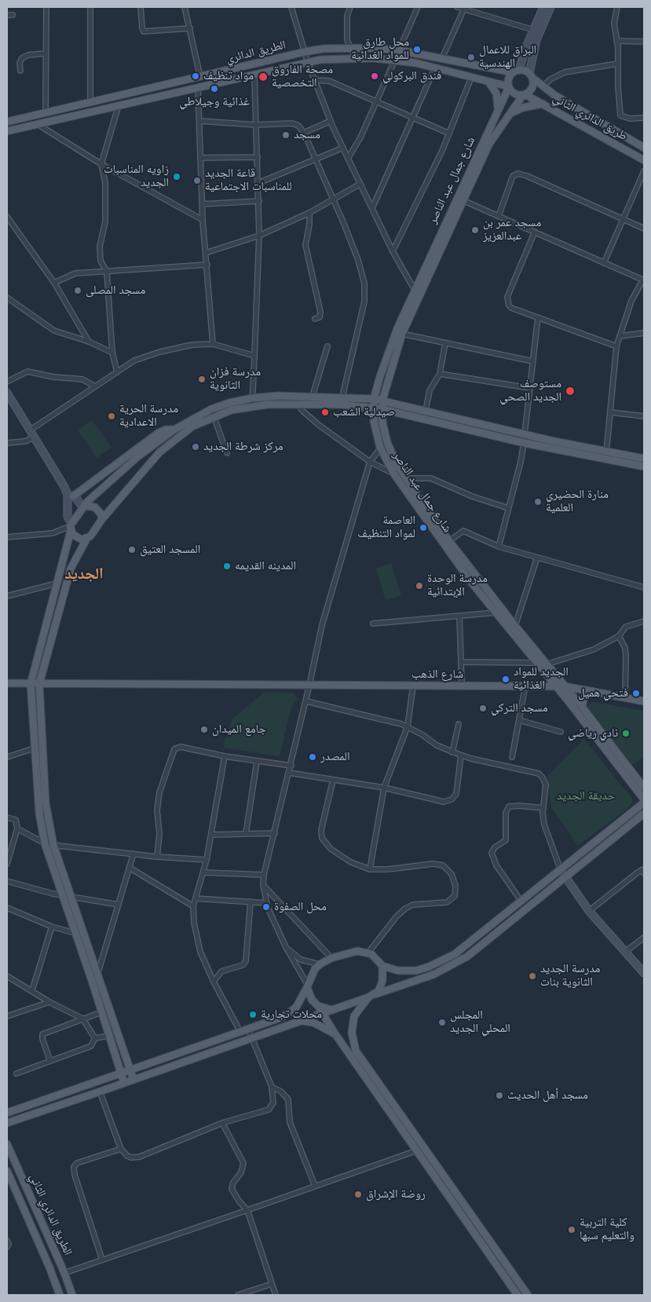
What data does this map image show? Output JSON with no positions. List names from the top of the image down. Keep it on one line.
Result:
{"streets":{"main road":["الطريق الدائري","طريق الدائري الثاني","شارع جمال عبد الناصر","شارع الذهب","الطريق الدائري الثاني"]},"crossings":[["الطريق الدائري","طريق الدائري الثاني"],["الطريق الدائري","شارع جمال عبد الناصر"],["طريق الدائري الثاني","شارع جمال عبد الناصر"],["شارع جمال عبد الناصر","شارع الذهب"]],"districts":["الجديد"],"parks":["حديقة الجديد"],"places":["محل طارق للمواد الغدائية","البراق للاعمال الهندسية","مواد تنظيف","فندق البركولي","مصحة الفاروق التخصصية","غذائية وجيلاطي","مسجد","زاويه المناسبات الجديد","قاعة الجديد للمناسبات الاجتماعية","مسجد عمر بن عبدالعزيز","مسجد المصلى","مدرسة فزان الثانوية","مستوصف الجديد الصحي","صيدلية الشعب","مدرسة الحرية الاعدادية","مركز شرطة الجديد","منارة الحضيري العلمية","العاصمة لمواد التنظيف","المسجد العتيق","المدينه القديمه","مدرسة الوحدة الإبتدائية","الجديد للمواد الغذائية","فتحي هميل","مسجد التركي","جامع الميدان","نادي رياضي","المصدر","محل الصفوة","مدرسة الجديد الثانوية بنات","محلات تجارية","المجلس المحلي الجديد","مسجد أهل الحديث","روضة الإشراق","كلية التربية والتعليم سبها"]}
